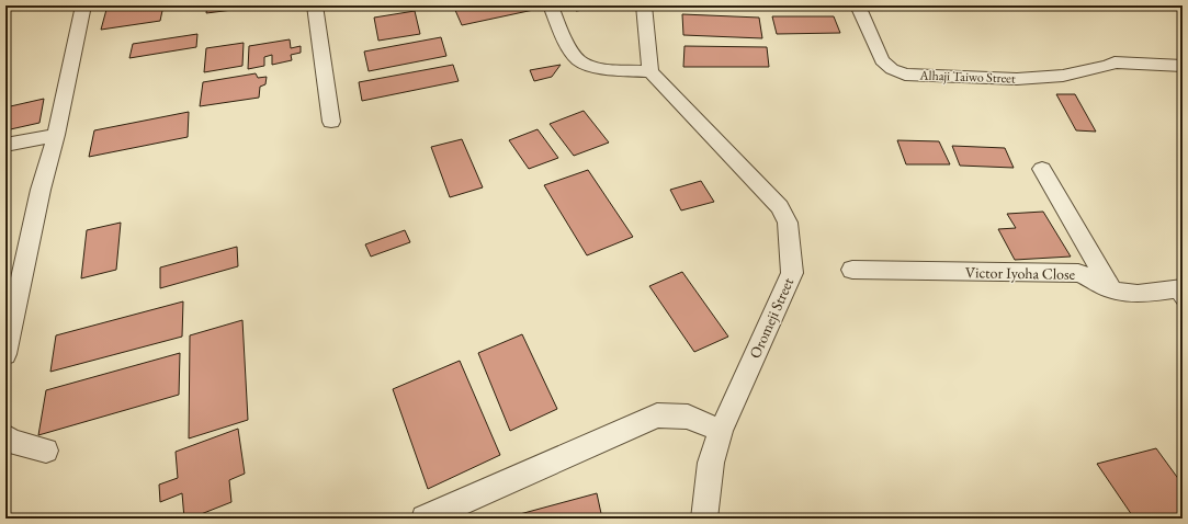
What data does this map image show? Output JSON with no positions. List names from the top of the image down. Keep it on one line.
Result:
{"streets":{"street":["Alhaji Taiwo Street","Victor Iyoha Close","Oromeji Street"]}}
